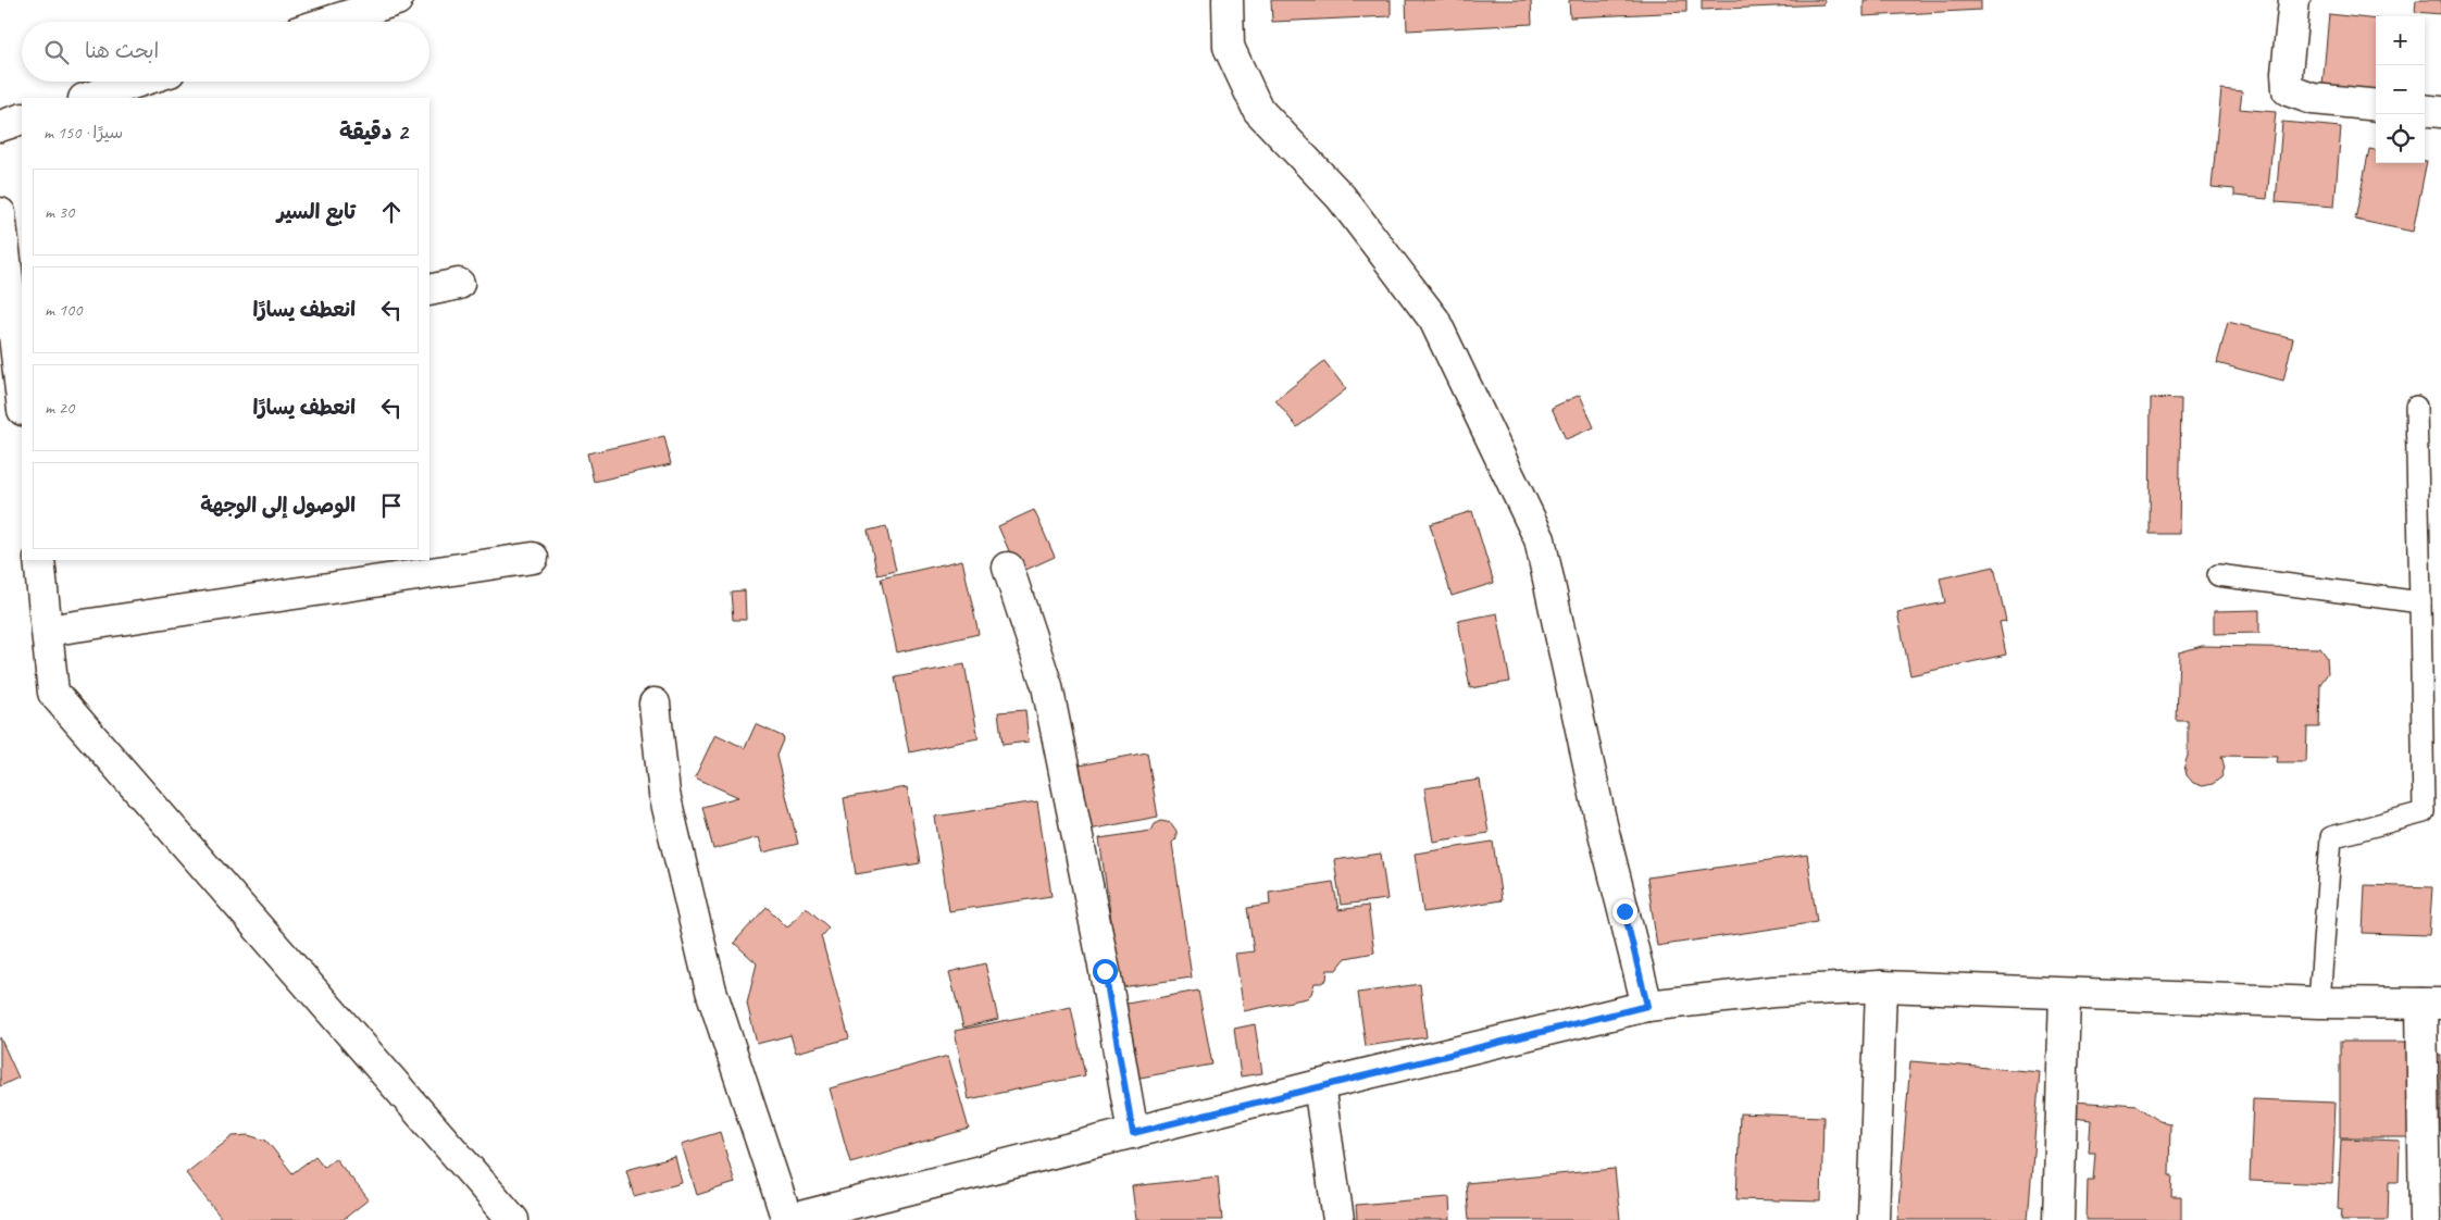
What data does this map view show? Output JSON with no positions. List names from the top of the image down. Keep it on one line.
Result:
{"page":{"map_buttons":["+","−"],"search":"ابحث هنا","heading":["2 دقيقة","سيرًا · 150 m"],"list":[["تابع السير","30 m"],["انعطف يسارًا","100 m"],["انعطف يسارًا","20 m"],"الوصول إلى الوجهة"]}}
